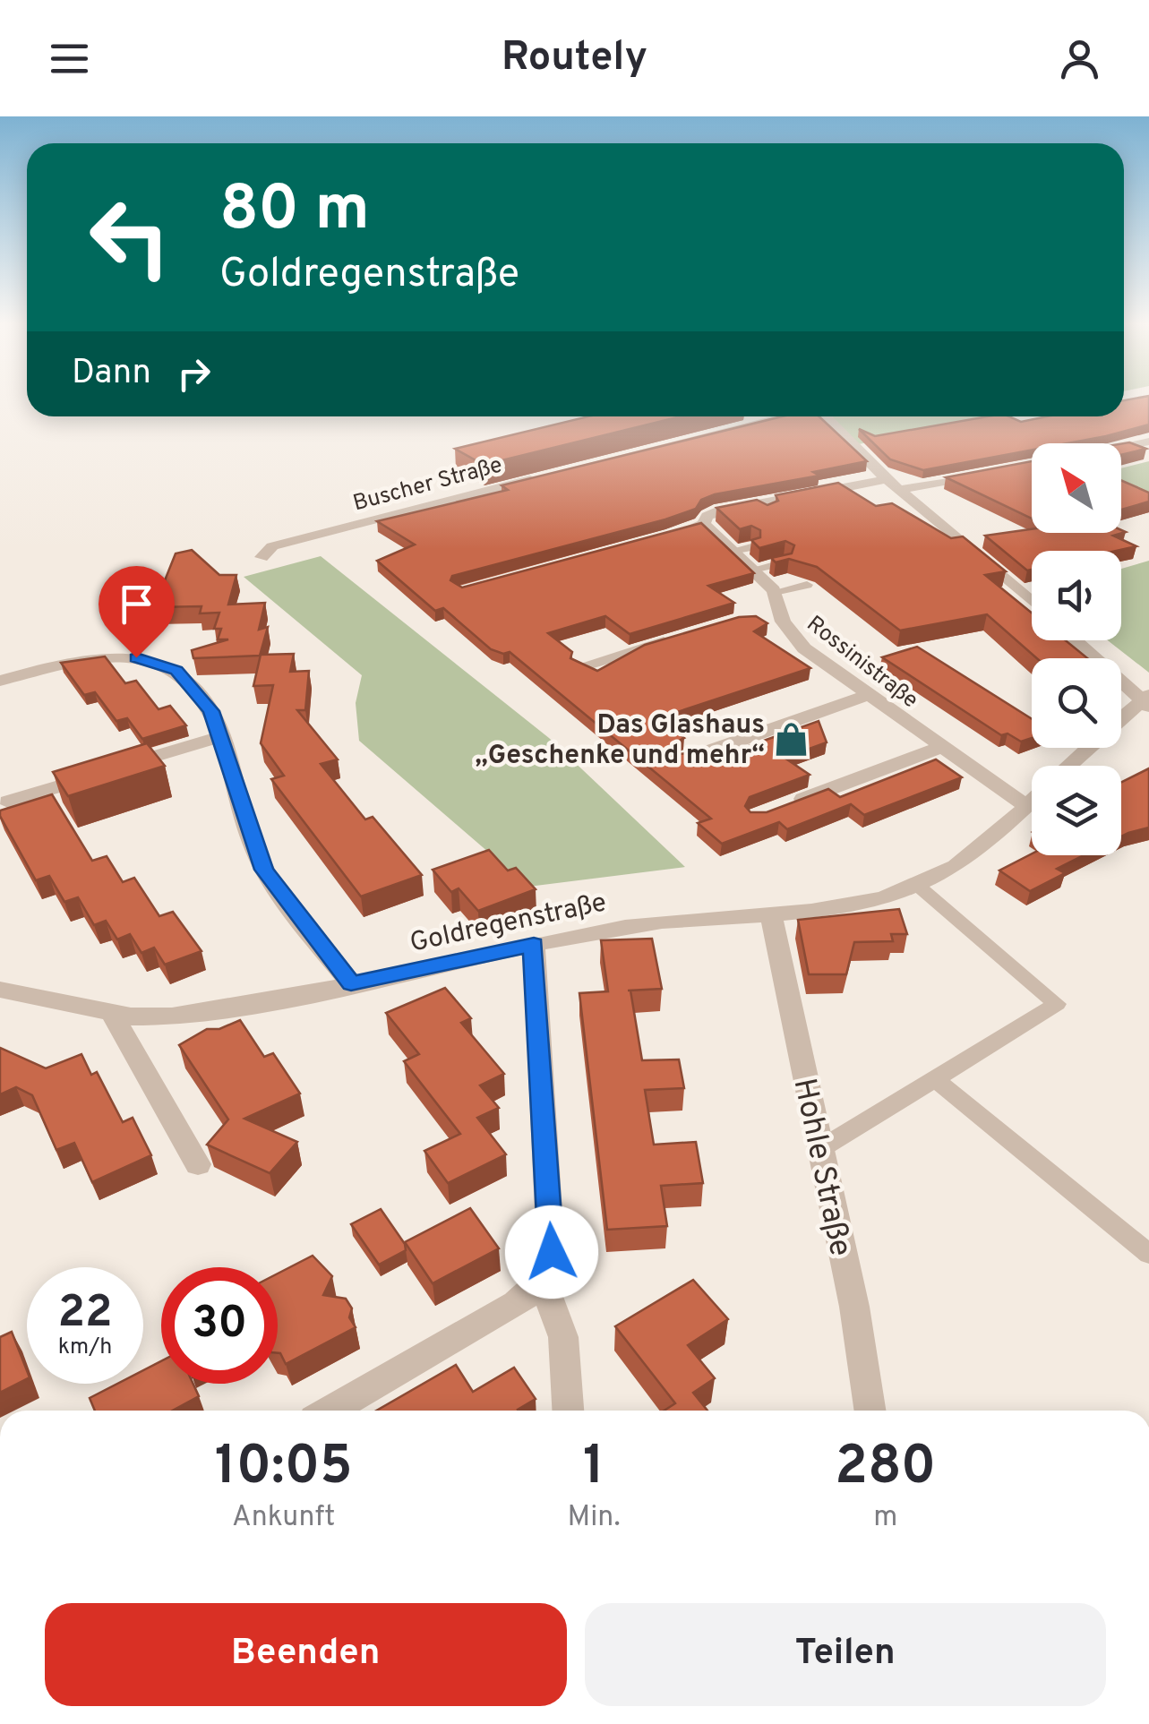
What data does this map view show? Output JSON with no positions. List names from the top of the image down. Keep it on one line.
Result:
{"streets":{"street":["Buscher Straße","Rossinistraße","Goldregenstraße","Hohle Straße"]},"crossings":[["Rossinistraße","Goldregenstraße"],["Goldregenstraße","Hohle Straße"]],"places":{"shop":["Das Glashaus „Geschenke und mehr“"]},"north":"top left","page":{"header":"Routely","turn":["80 m","Goldregenstraße"],"then":"Dann","speed":"22 km/h","limit":"30","eta":["10:05","Ankunft","1","Min.","280","m"],"buttons":["Beenden","Teilen"]}}
